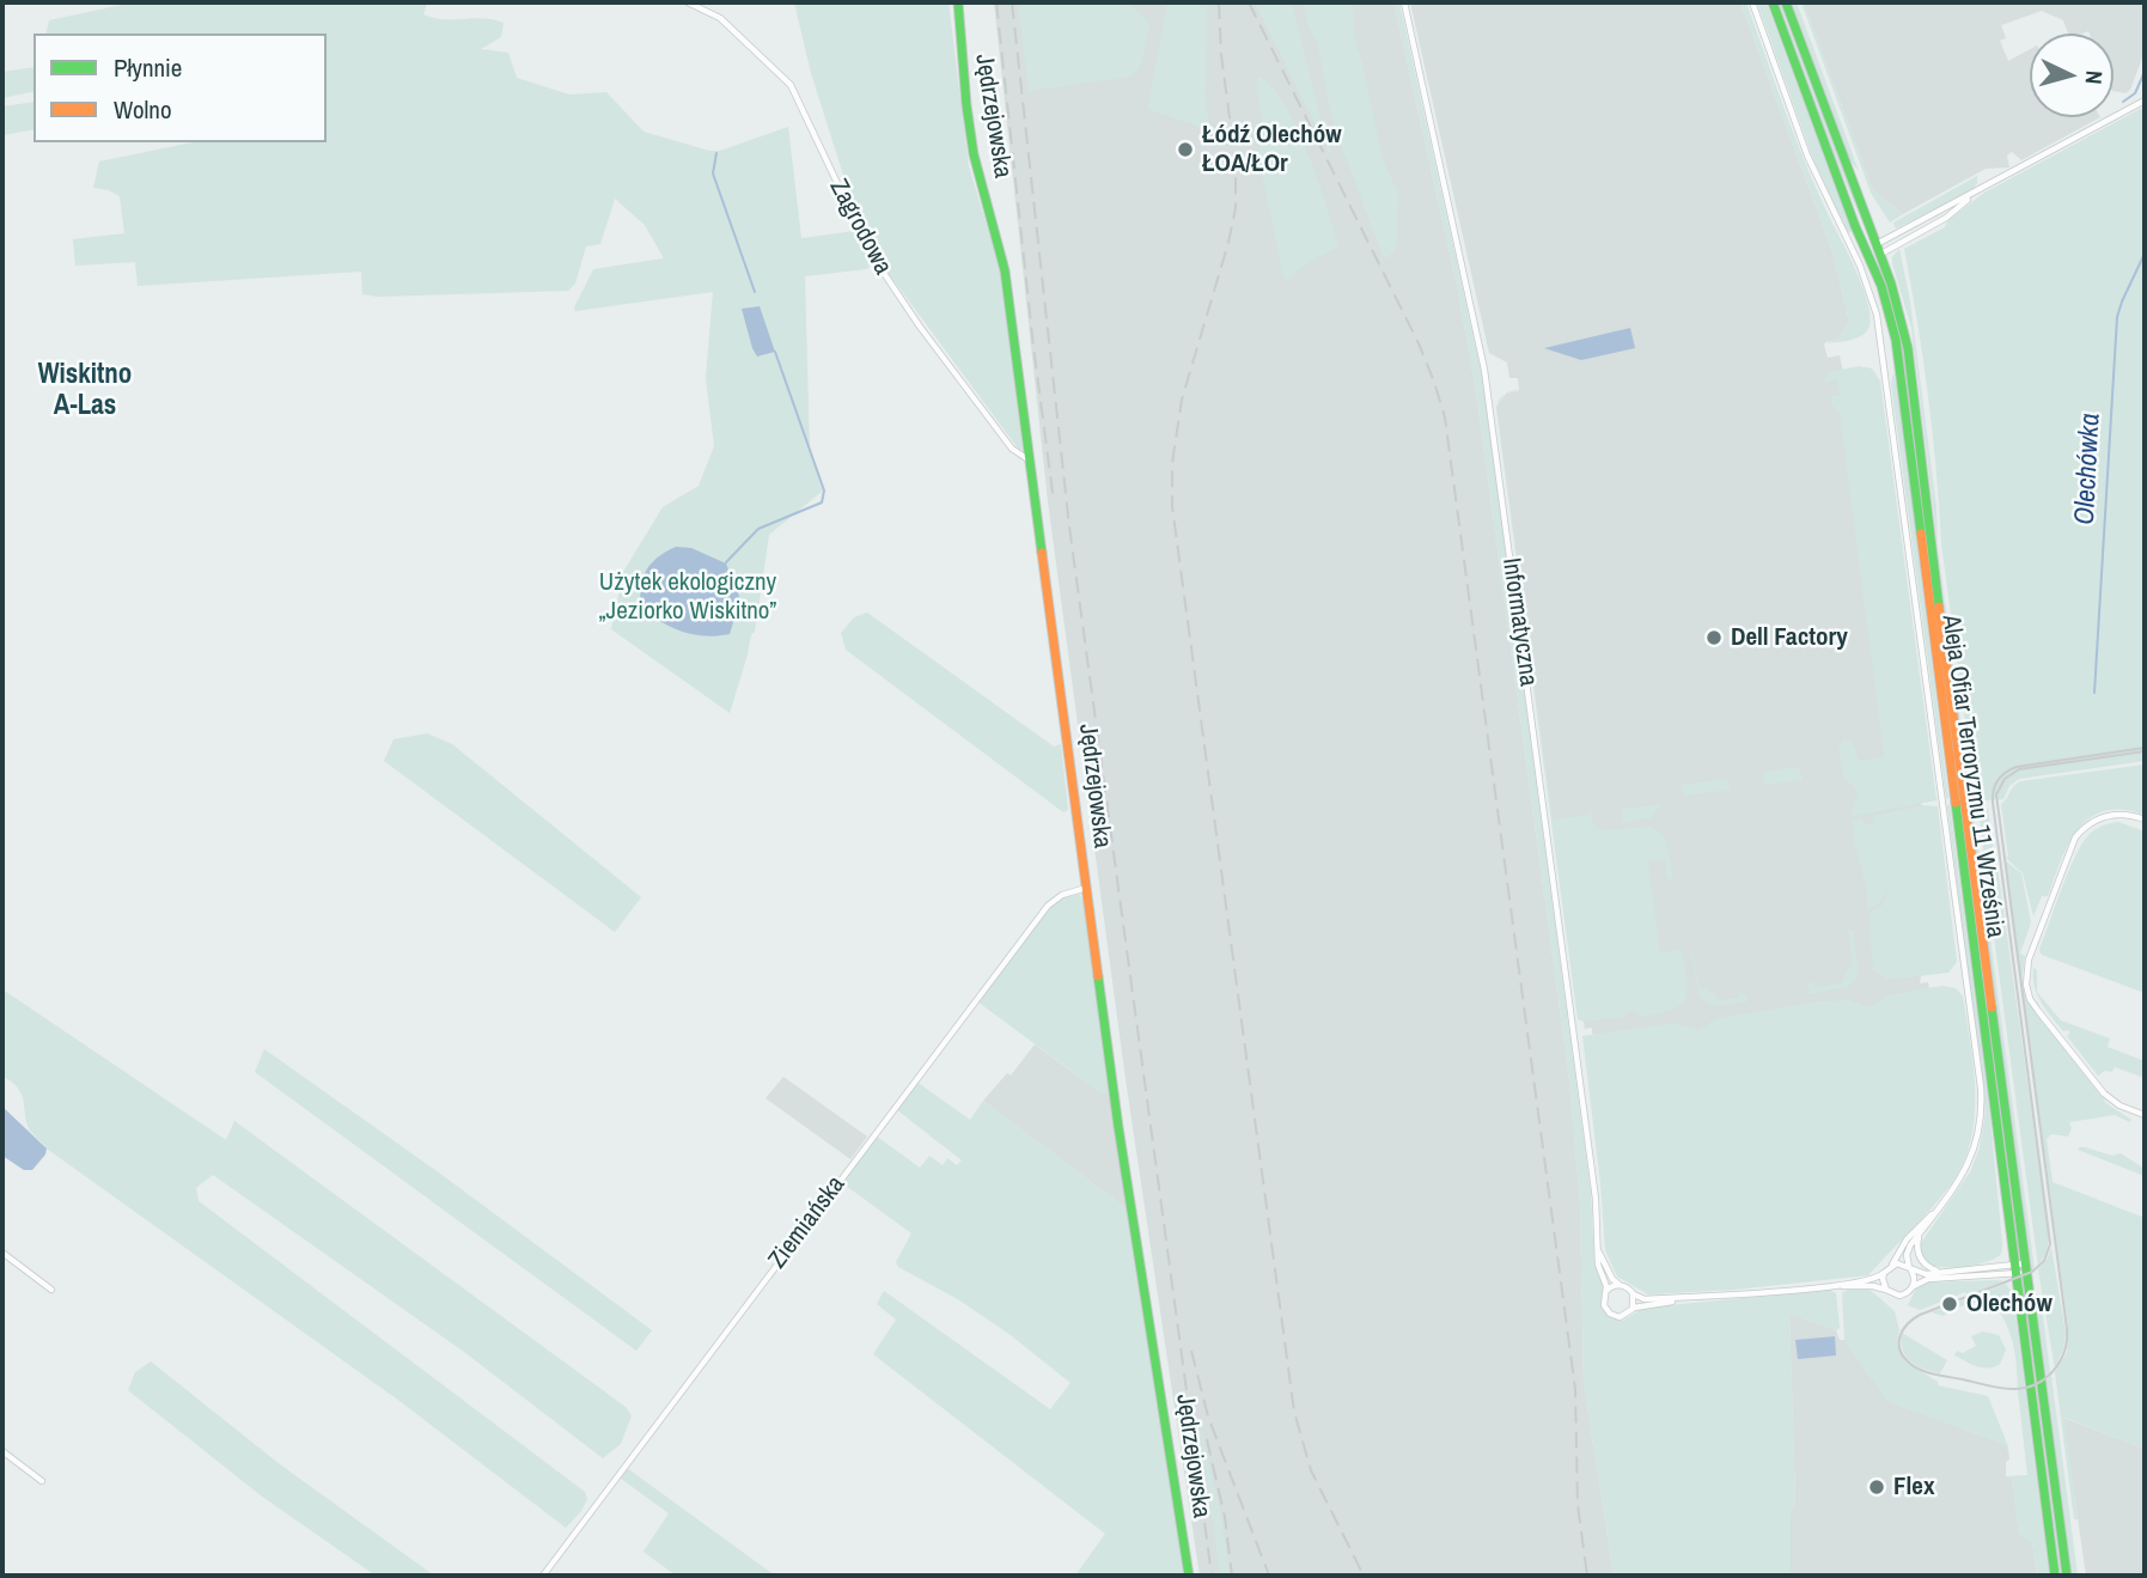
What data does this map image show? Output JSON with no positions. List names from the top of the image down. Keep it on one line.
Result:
{"streets":{"street":["Jędrzejowska","Zagrodowa","Informatyczna","Aleja Ofiar Terroryzmu 11 Września","Ziemiańska"]},"crossings":[["Jędrzejowska","Zagrodowa"],["Jędrzejowska","Ziemiańska"]],"districts":["Wiskitno A-Las"],"water":["Olechówka"],"parks":["Użytek ekologiczny „Jeziorko Wiskitno”"],"places":["Łódź Olechów ŁOA/ŁOr","Dell Factory","Olechów","Flex"],"legend":["Płynnie","Wolno"],"north":"right"}
